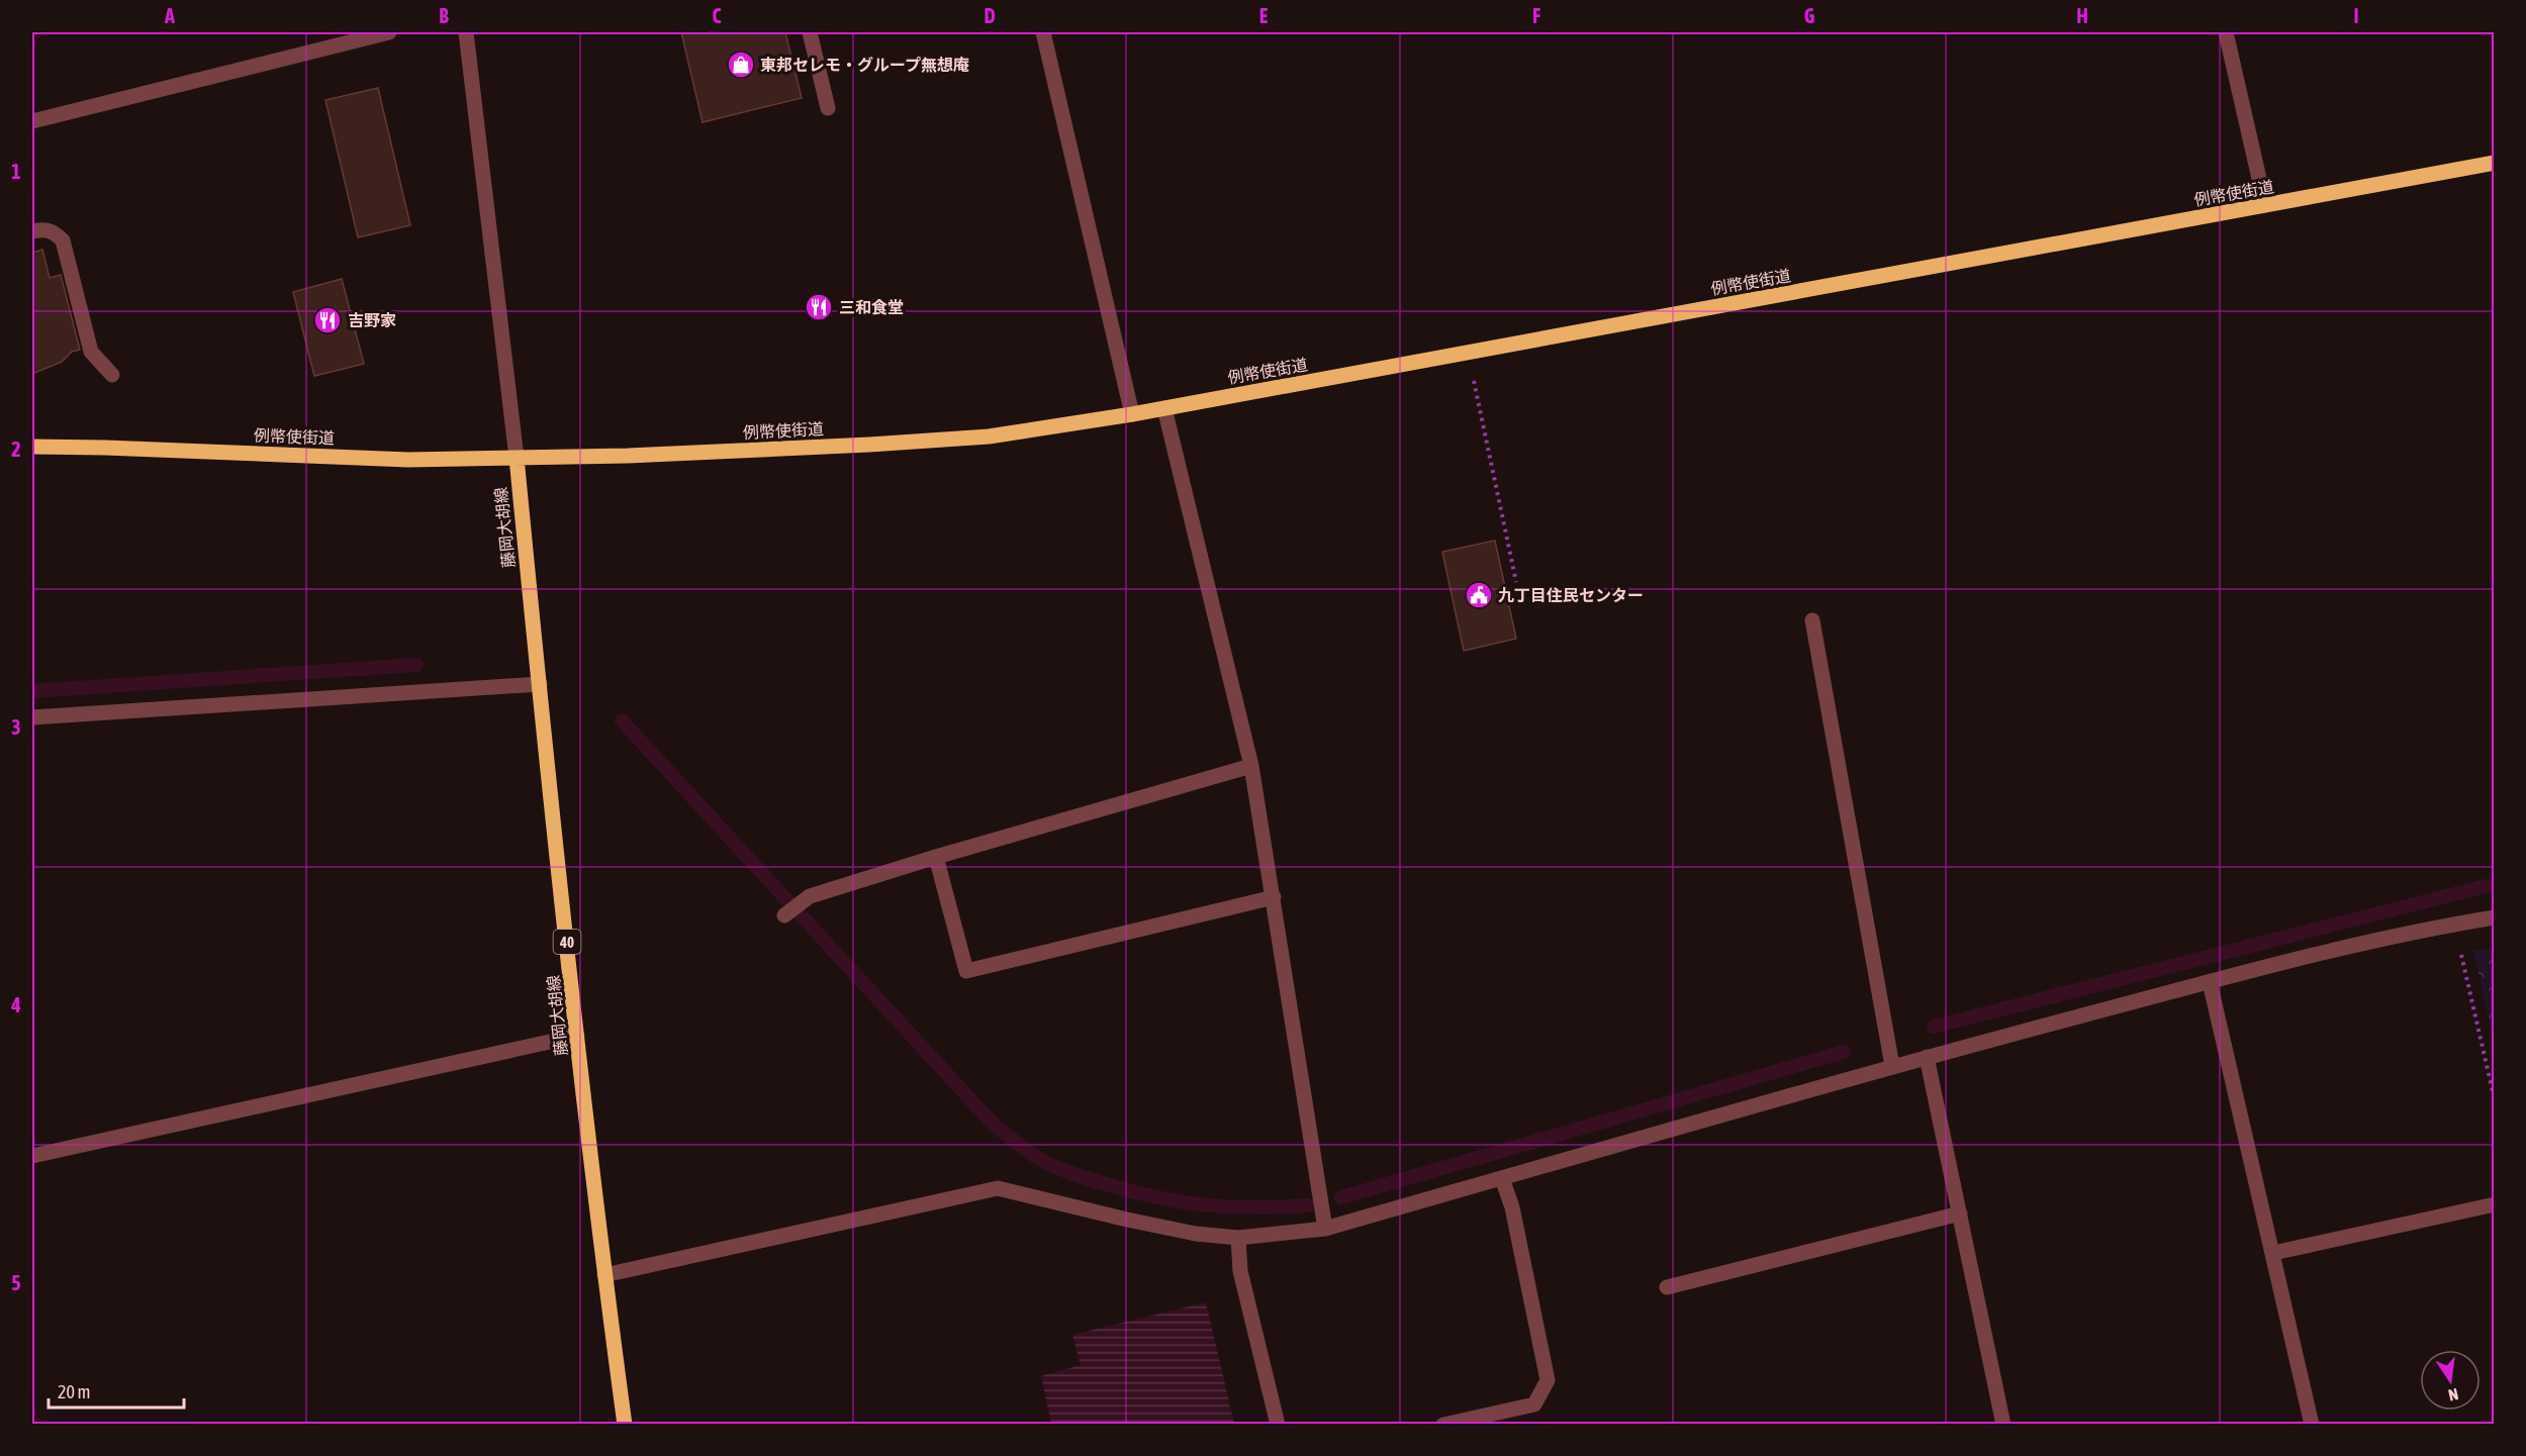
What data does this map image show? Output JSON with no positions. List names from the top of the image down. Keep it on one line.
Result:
{"streets":{"main road":["例幣使街道","藤岡大胡線","40"]},"crossings":[["例幣使街道","藤岡大胡線"]],"places":{"shop":["東邦セレモ・グループ無想庵"],"restaurant":["三和食堂","吉野家"],"public building":["九丁目住民センター"]},"scale_bar":"20 m","north":"bottom","grid":{"columns":["A","B","C","D","E","F","G","H","I"],"rows":["1","2","3","4","5"]}}
